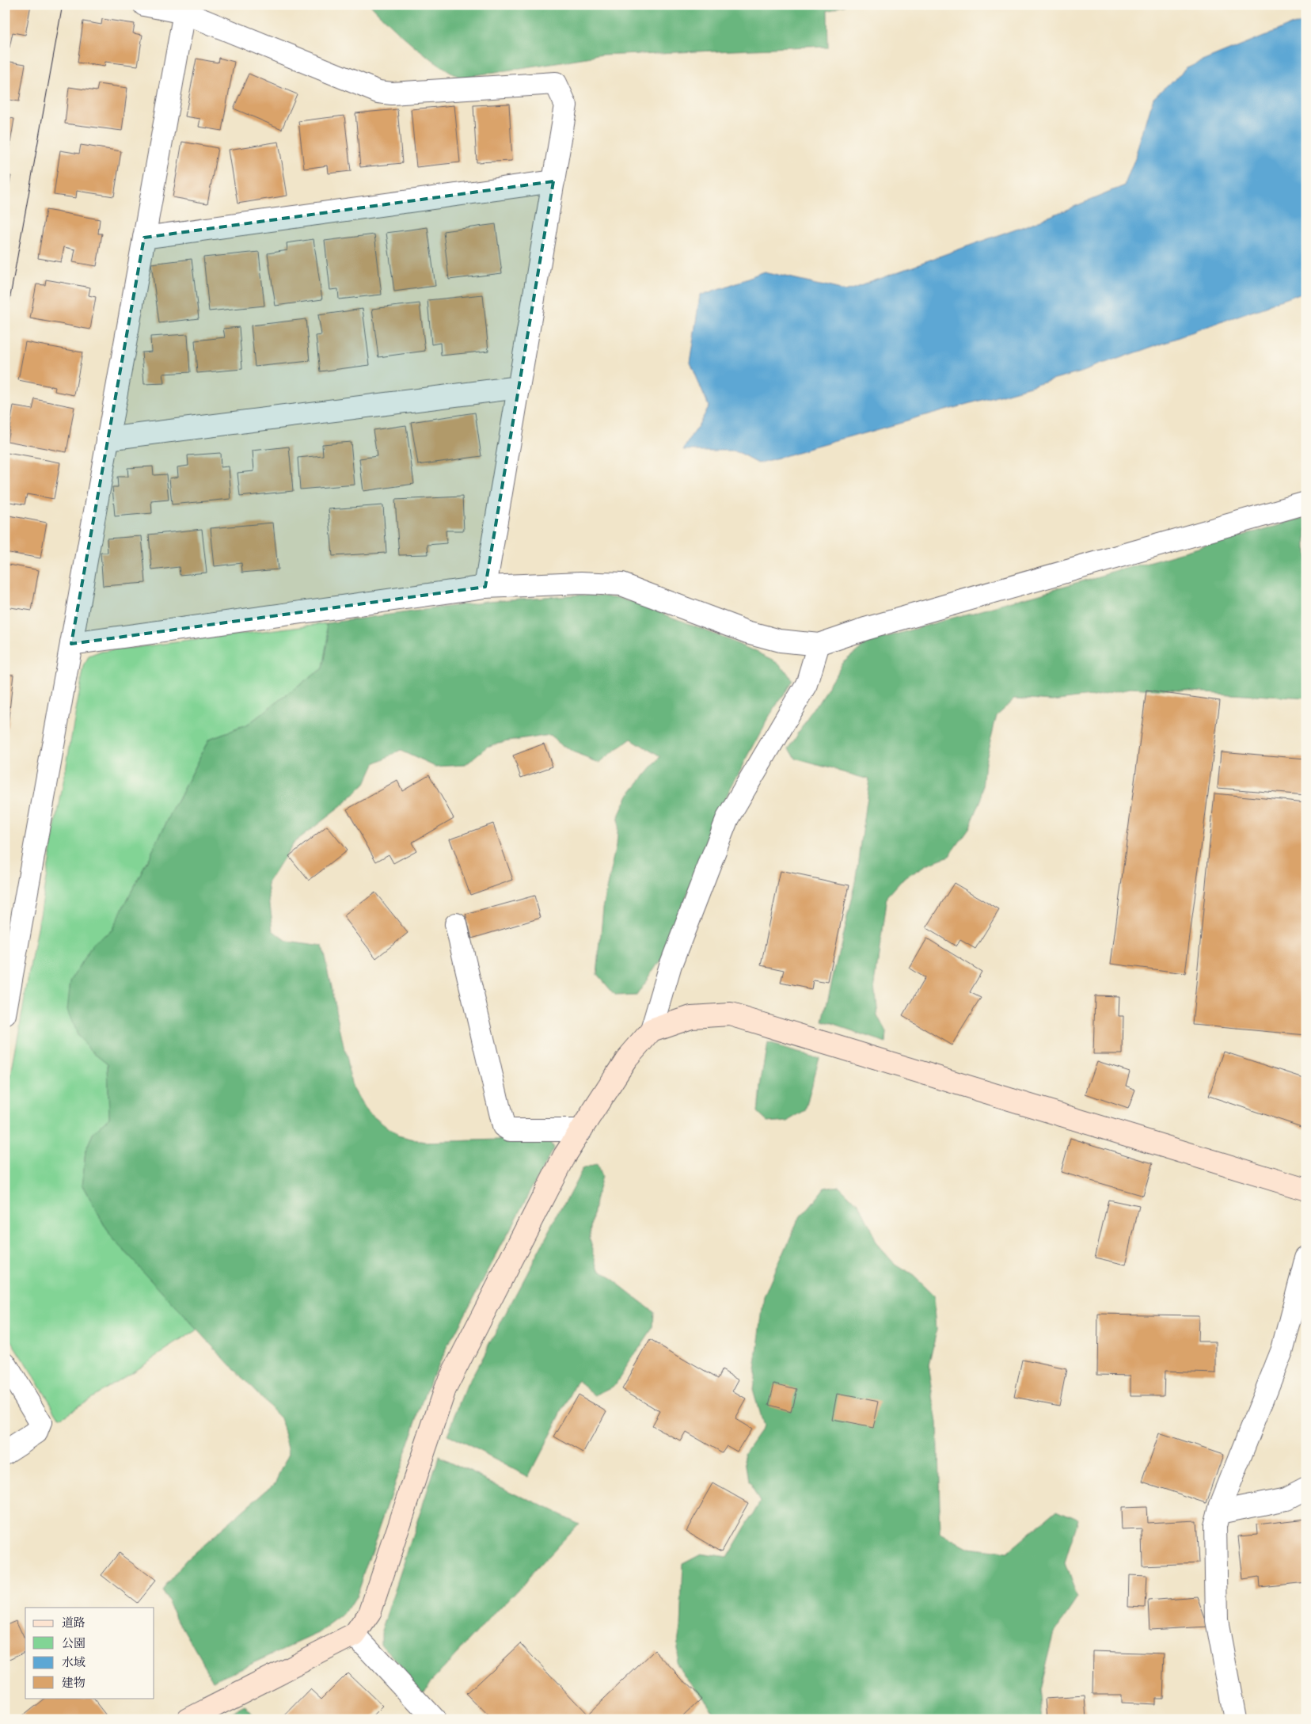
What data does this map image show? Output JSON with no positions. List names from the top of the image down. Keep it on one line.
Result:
{"legend":["道路","公園","水域","建物"]}
